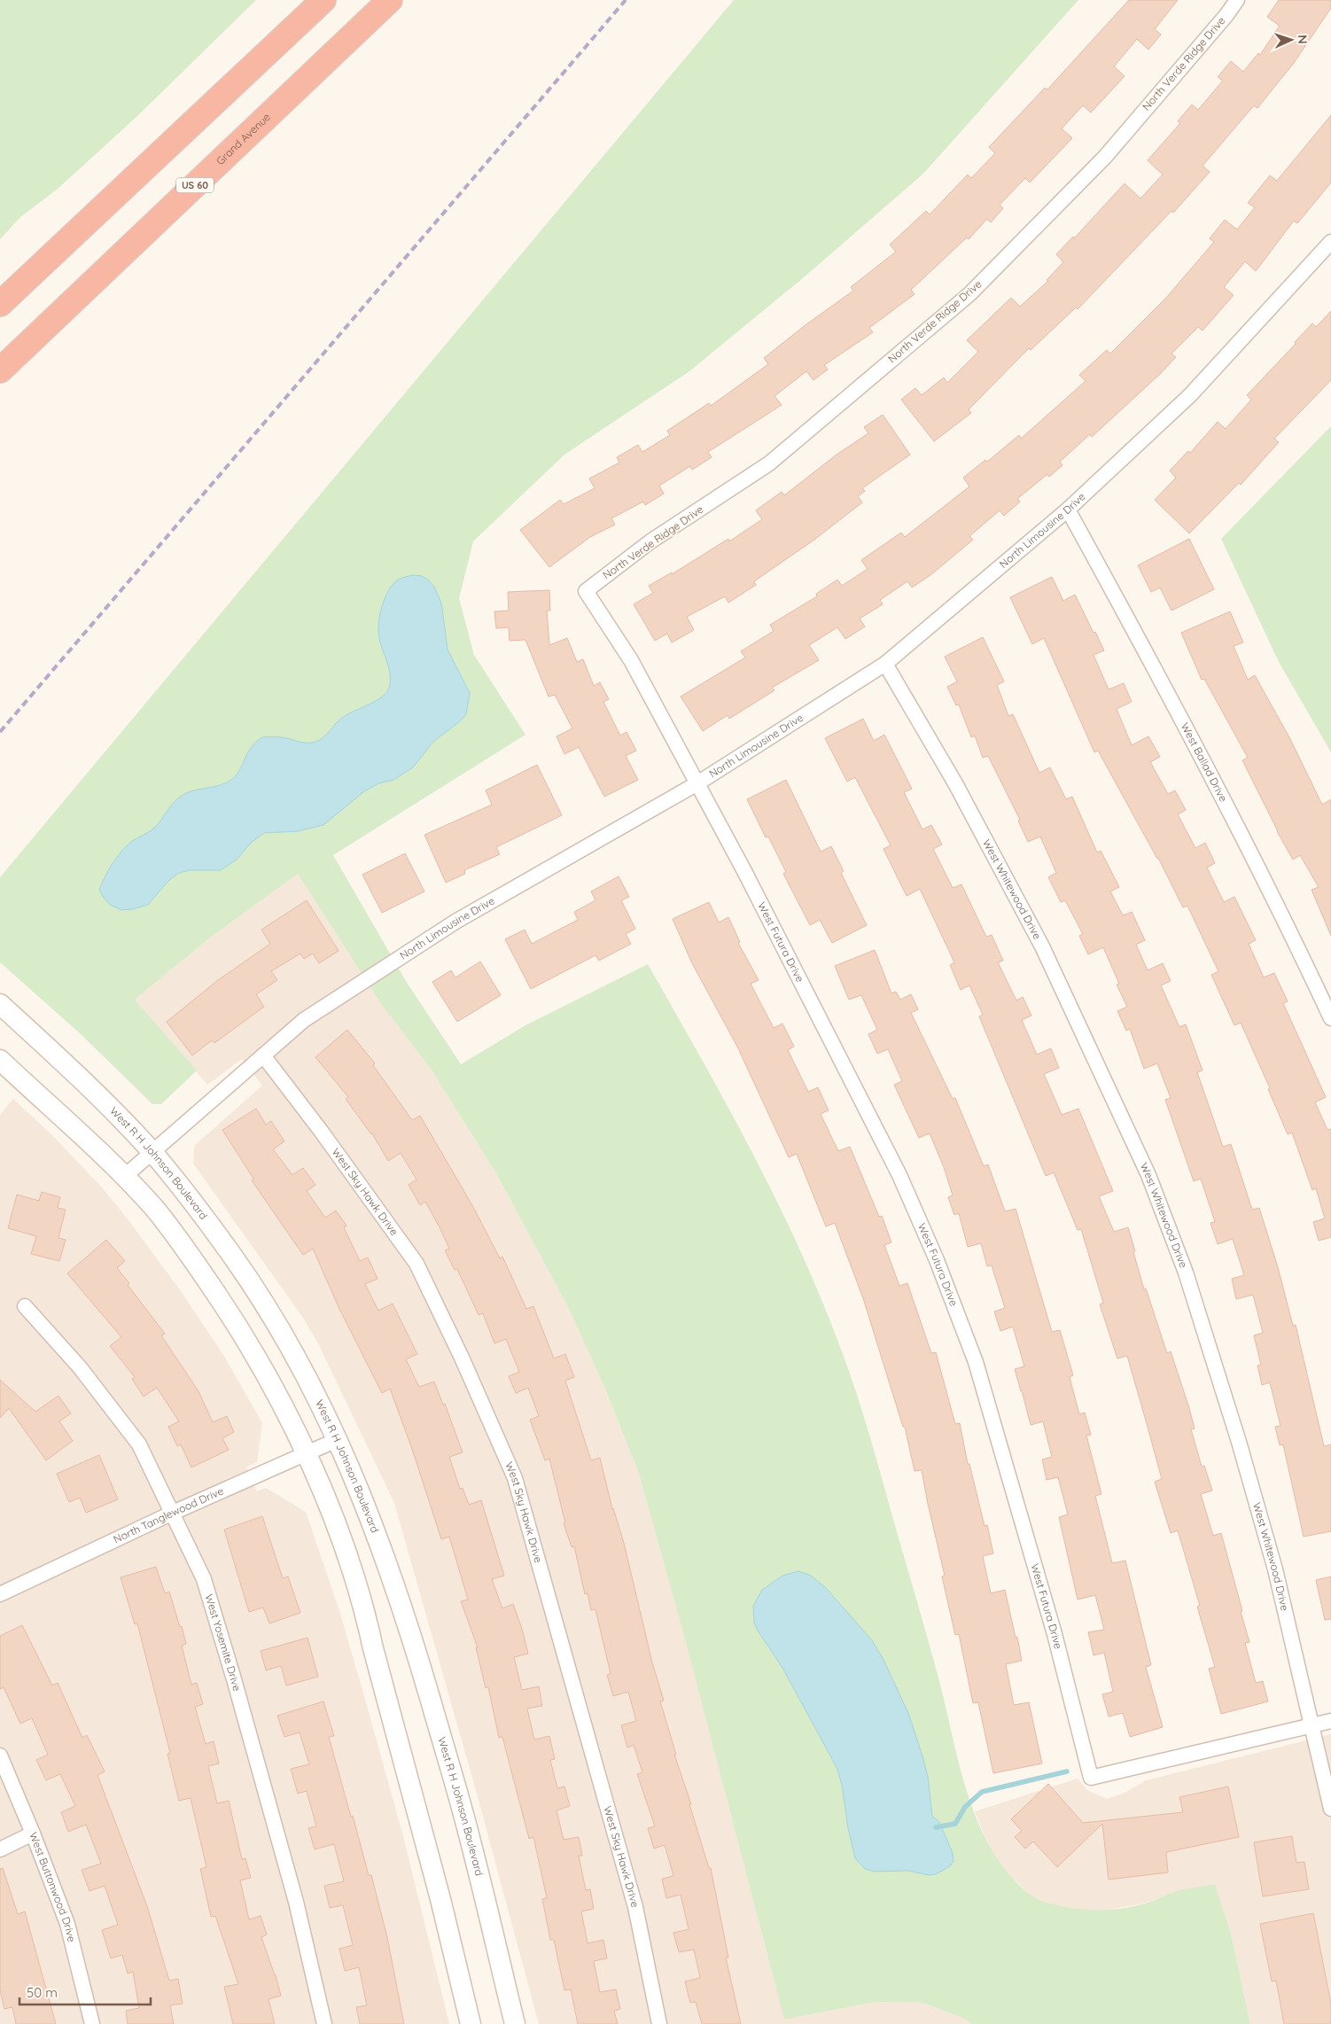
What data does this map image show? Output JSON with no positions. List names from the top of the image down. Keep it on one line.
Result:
{"streets":{"highway":["Grand Avenue","US 60"],"main road":["West R H Johnson Boulevard"],"street":["North Verde Ridge Drive","North Limousine Drive","West Ballad Drive","West Whitewood Drive","West Futura Drive","West Sky Hawk Drive","North Tanglewood Drive","West Yosemite Drive","West Buttonwood Drive"]},"crossings":[["North Verde Ridge Drive","West Futura Drive"],["North Limousine Drive","West Ballad Drive"],["North Limousine Drive","West Whitewood Drive"],["North Limousine Drive","West Futura Drive"],["North Limousine Drive","West R H Johnson Boulevard"],["North Limousine Drive","West Sky Hawk Drive"],["West Whitewood Drive","West Futura Drive"],["West R H Johnson Boulevard","North Tanglewood Drive"],["North Tanglewood Drive","West Yosemite Drive"]],"scale_bar":"50 m","north":"right"}
